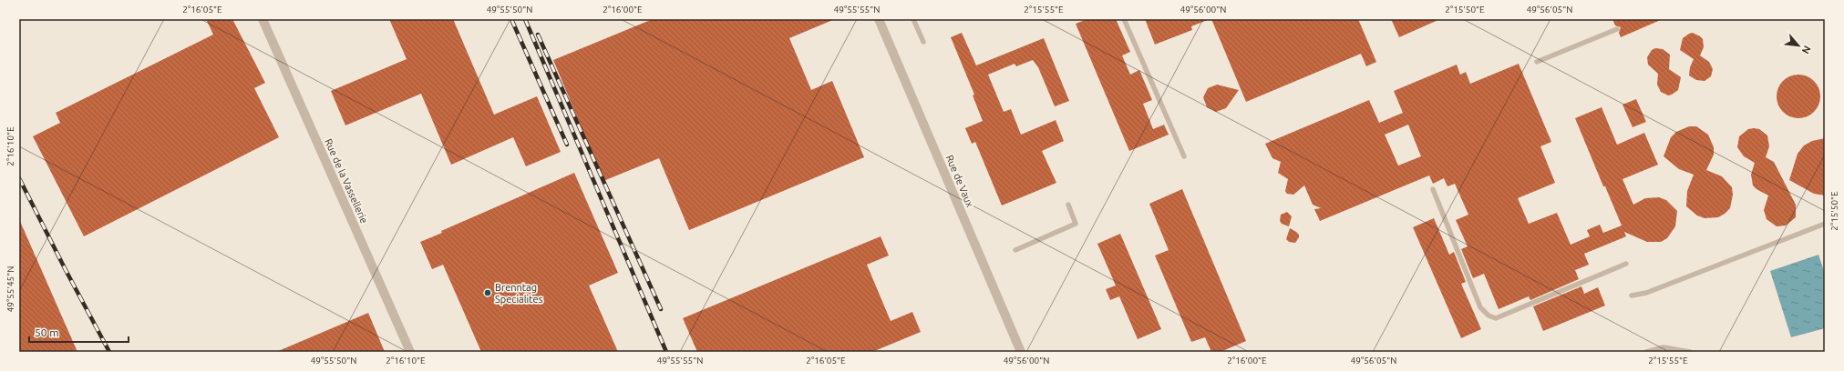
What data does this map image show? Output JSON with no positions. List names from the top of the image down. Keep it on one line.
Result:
{"streets":{"street":["Rue de la Vassellerie","Rue de Vaux"]},"places":["Brenntag Specialites"],"scale_bar":"50 m","north":"bottom right","coordinates":["2°16'05\"E","49°55'50\"N","2°16'00\"E","49°55'55\"N","2°15'55\"E","49°56'00\"N","2°15'50\"E","49°56'05\"N","2°16'10\"E","49°55'45\"N"]}
